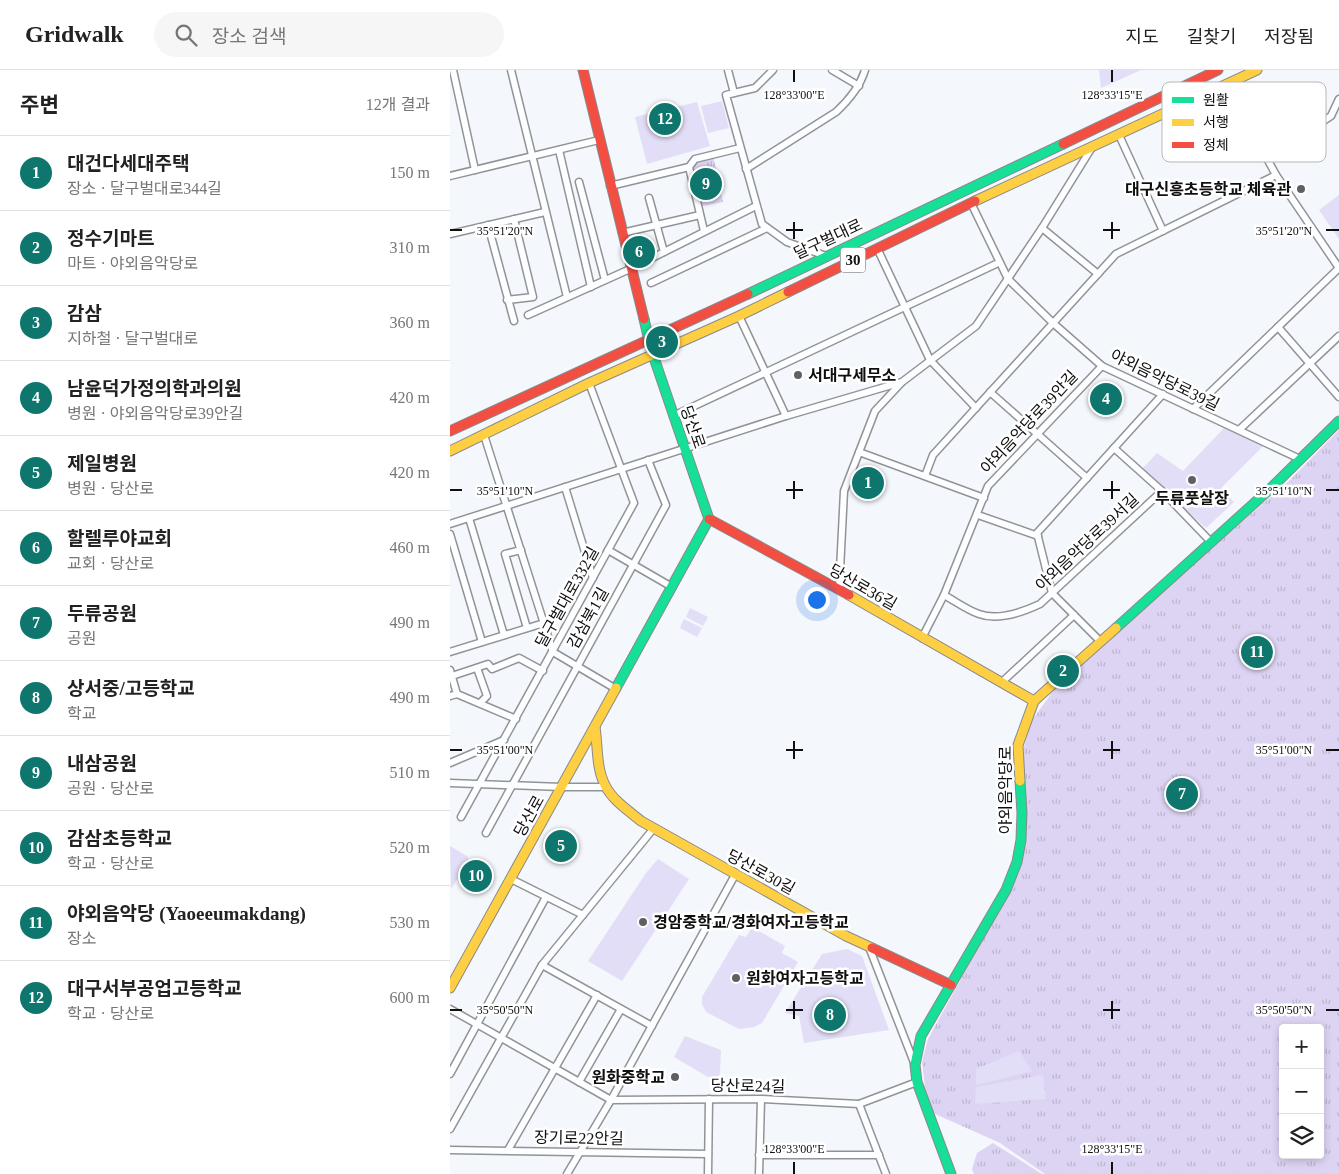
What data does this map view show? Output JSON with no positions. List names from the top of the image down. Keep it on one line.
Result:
{"streets":{"main road":["달구벌대로","30","당산로","당산로36길","야외음악당로","당산로30길"],"street":["야외음악당로39길","야외음악당로39안길","야외음악당로39서길","달구벌대로332길","감삼북1길","당산로24길","장기로22안길"]},"crossings":[["달구벌대로","야외음악당로39길"],["달구벌대로","당산로"],["달구벌대로","달구벌대로332길"],["야외음악당로39길","야외음악당로39안길"],["야외음악당로39길","야외음악당로"],["야외음악당로39안길","야외음악당로39서길"],["야외음악당로39안길","당산로36길"],["당산로","당산로36길"],["당산로36길","야외음악당로"],["야외음악당로","당산로30길"],["야외음악당로","당산로24길"]],"places":["대구신흥초등학교 체육관","서대구세무소","두류풋살장","경암중학교/경화여자고등학교","원화여자고등학교","원화중학교"],"legend":["원활","서행","정체"],"page":{"header":"Gridwalk","search":"장소 검색","nav":["지도","길찾기","저장됨"],"heading":["주변","12개 결과"],"pins":["12","9","6","3","4","1","11","2","7","5","10","8"],"list":[{"mark":"1","name":"대건다세대주택","note":"장소 · 달구벌대로344길","value":"150 m"},{"mark":"2","name":"정수기마트","note":"마트 · 야외음악당로","value":"310 m"},{"mark":"3","name":"감삼","note":"지하철 · 달구벌대로","value":"360 m"},{"mark":"4","name":"남윤덕가정의학과의원","note":"병원 · 야외음악당로39안길","value":"420 m"},{"mark":"5","name":"제일병원","note":"병원 · 당산로","value":"420 m"},{"mark":"6","name":"할렐루야교회","note":"교회 · 당산로","value":"460 m"},{"mark":"7","name":"두류공원","note":"공원","value":"490 m"},{"mark":"8","name":"상서중/고등학교","note":"학교","value":"490 m"},{"mark":"9","name":"내삼공원","note":"공원 · 당산로","value":"510 m"},{"mark":"10","name":"감삼초등학교","note":"학교 · 당산로","value":"520 m"},{"mark":"11","name":"야외음악당 (Yaoeeumakdang)","note":"장소","value":"530 m"},{"mark":"12","name":"대구서부공업고등학교","note":"학교 · 당산로","value":"600 m"}],"map_buttons":["+","−"]},"coordinates":["128°33'00\"E","128°33'15\"E","35°51'20\"N","35°51'10\"N","35°51'00\"N","35°50'50\"N"]}
